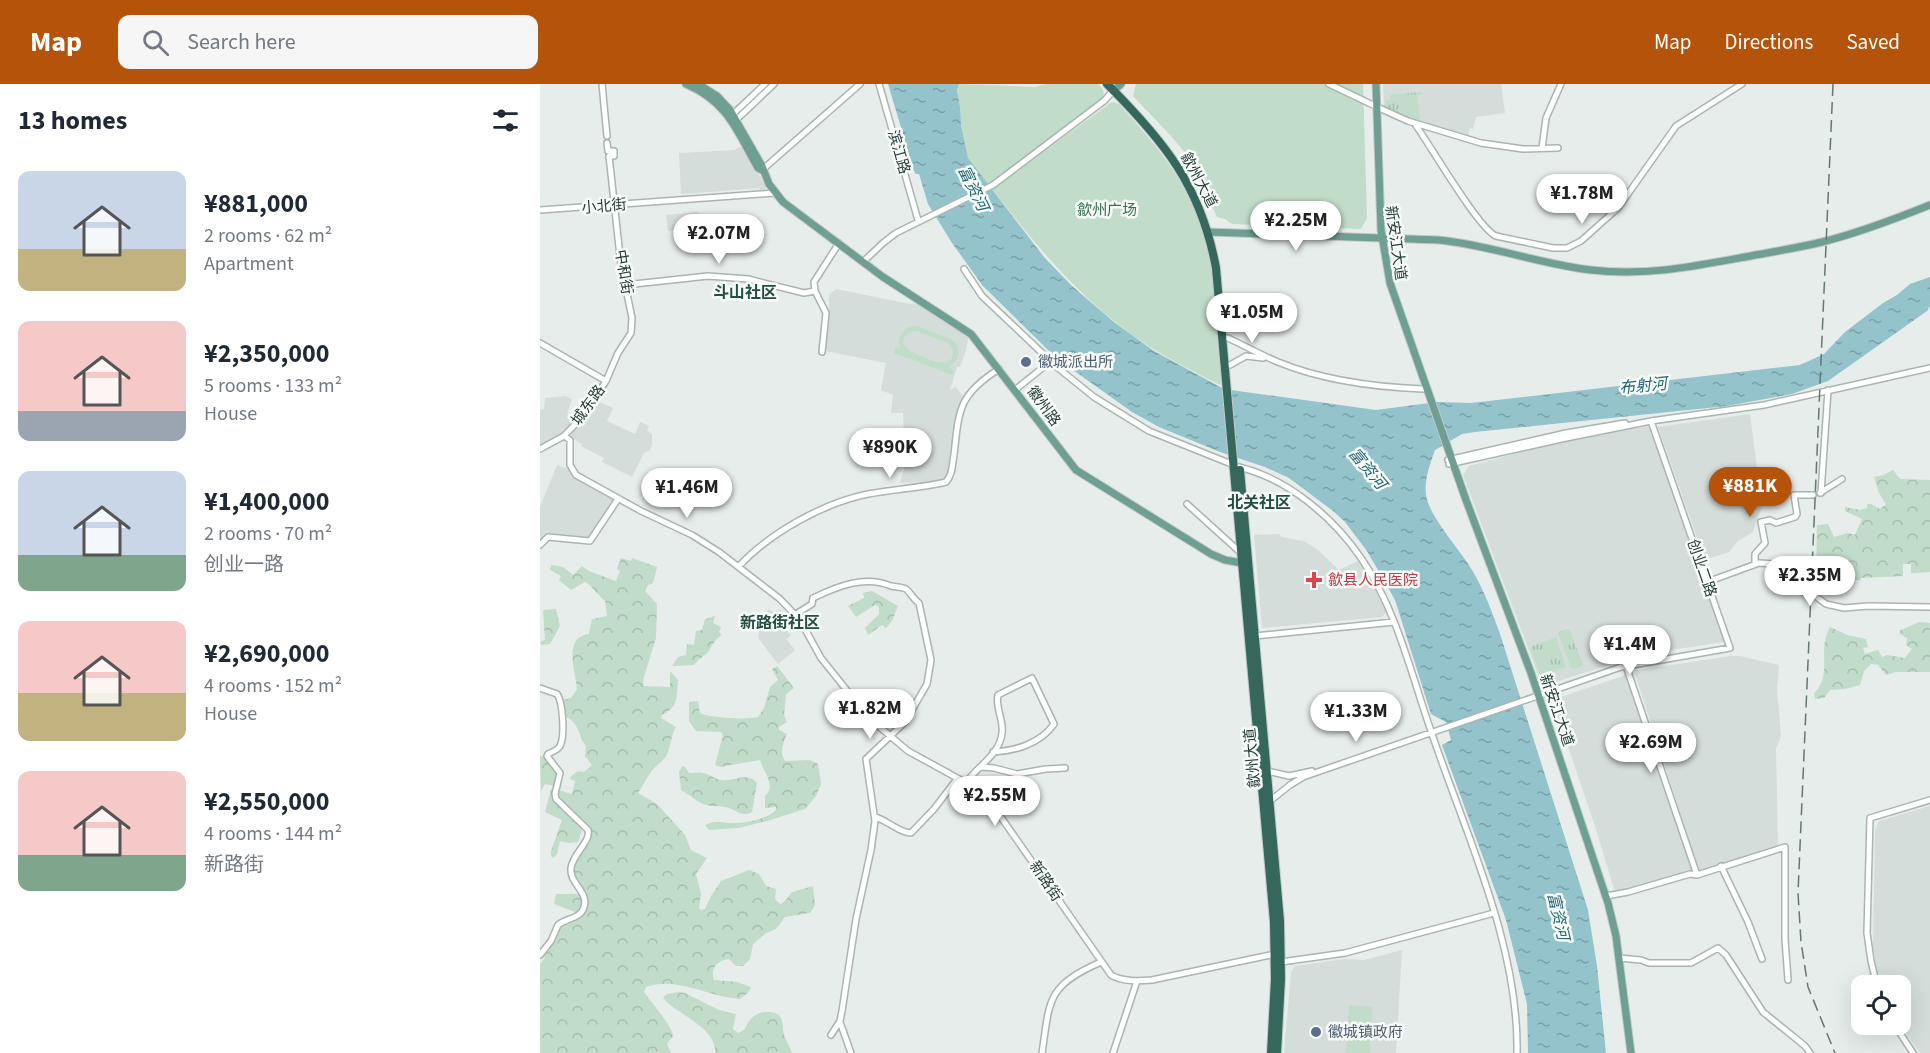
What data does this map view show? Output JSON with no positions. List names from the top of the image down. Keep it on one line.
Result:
{"streets":{"highway":["歙州大道"],"main road":["新安江大道","徽州路"],"street":["滨江路","小北街","中和街","城东路","创业二路","新路街"]},"crossings":[["歙州大道","徽州路"],["歙州大道","新路街"],["小北街","中和街"],["小北街","徽州路"],["中和街","城东路"],["城东路","新路街"]],"districts":["斗山社区","北关社区","新路街社区"],"water":["富资河","布射河"],"parks":["歙州广场"],"places":{"other":["徽城派出所","徽城镇政府"],"health":["歙县人民医院"]},"page":{"header":"Map","search":"Search here","nav":["Map","Directions","Saved"],"heading":"13 homes","list":[{"name":"¥881,000","note":"2 rooms · 62 m² · Apartment"},{"name":"¥2,350,000","note":"5 rooms · 133 m² · House"},{"name":"¥1,400,000","note":"2 rooms · 70 m² · 创业一路"},{"name":"¥2,690,000","note":"4 rooms · 152 m² · House"},{"name":"¥2,550,000","note":"4 rooms · 144 m² · 新路街"}],"price":["¥1.78M","¥2.25M","¥2.07M","¥1.05M","¥890K","¥881K","¥1.46M","¥2.35M","¥1.4M","¥1.82M","¥1.33M","¥2.69M","¥2.55M"]}}
